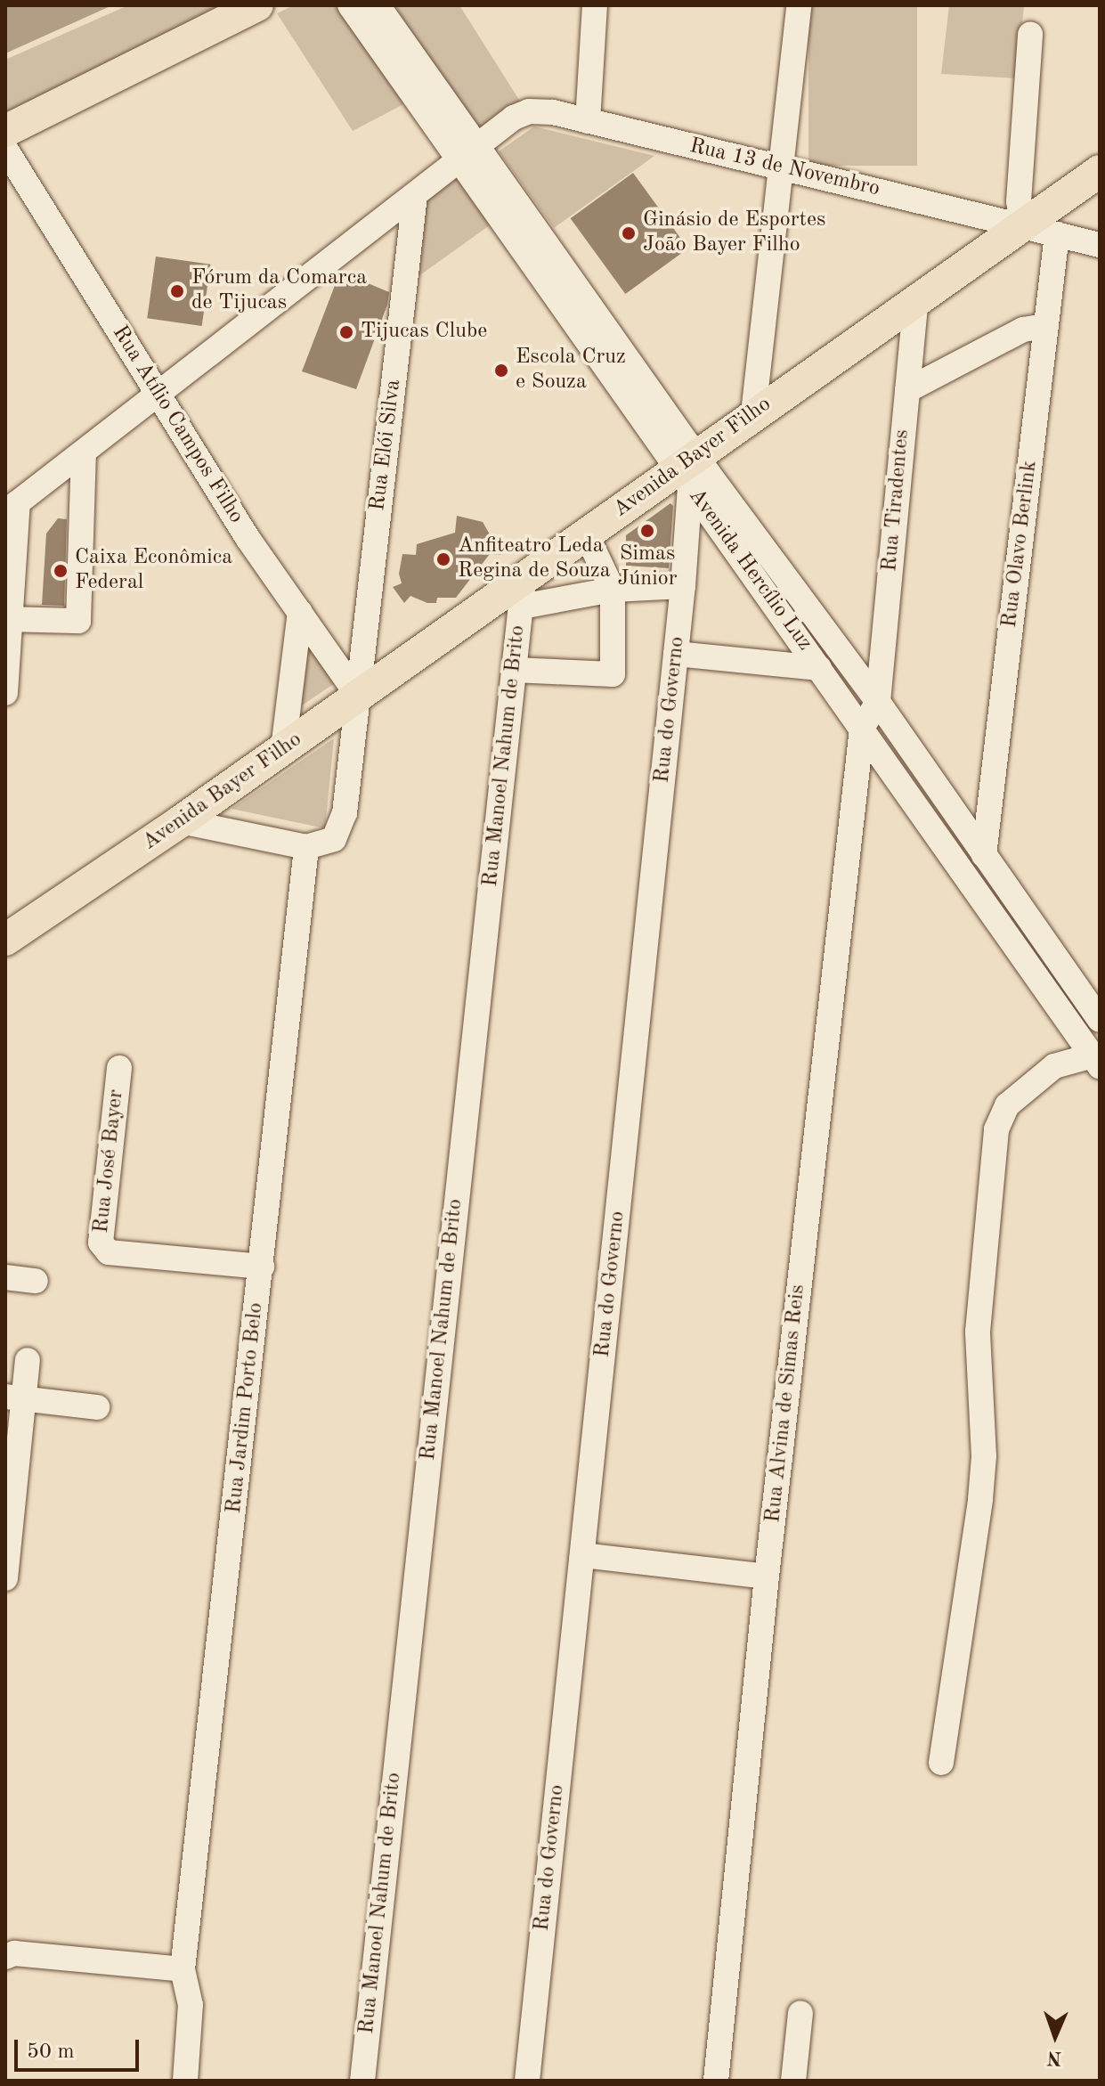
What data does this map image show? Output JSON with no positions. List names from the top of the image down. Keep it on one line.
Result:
{"streets":{"main road":["Avenida Bayer Filho"],"street":["Rua 13 de Novembro","Rua Atílio Campos Filho","Rua Elói Silva","Rua Tiradentes","Rua Olavo Berlink","Avenida Hercílio Luz","Rua do Governo","Rua Manoel Nahum de Brito","Rua José Bayer","Rua Alvina de Simas Reis","Rua Jardim Porto Belo"]},"crossings":[["Rua 13 de Novembro","Rua Atílio Campos Filho"],["Rua 13 de Novembro","Rua Elói Silva"],["Rua 13 de Novembro","Avenida Bayer Filho"],["Rua 13 de Novembro","Rua Olavo Berlink"],["Rua 13 de Novembro","Avenida Hercílio Luz"],["Rua Atílio Campos Filho","Rua Elói Silva"],["Rua Atílio Campos Filho","Avenida Bayer Filho"],["Rua Elói Silva","Avenida Bayer Filho"],["Rua Elói Silva","Rua Jardim Porto Belo"],["Avenida Bayer Filho","Rua Tiradentes"],["Avenida Bayer Filho","Avenida Hercílio Luz"],["Avenida Bayer Filho","Rua do Governo"],["Avenida Bayer Filho","Rua Manoel Nahum de Brito"],["Rua Tiradentes","Avenida Hercílio Luz"],["Rua Olavo Berlink","Avenida Hercílio Luz"],["Avenida Hercílio Luz","Rua do Governo"],["Avenida Hercílio Luz","Rua Alvina de Simas Reis"],["Rua José Bayer","Rua Jardim Porto Belo"]],"places":["Ginásio de Esportes João Bayer Filho","Fórum da Comarca de Tijucas","Tijucas Clube","Escola Cruz e Souza","Simas Júnior","Anfiteatro Leda Regina de Souza","Caixa Econômica Federal"],"scale_bar":"50 m","north":"bottom"}
